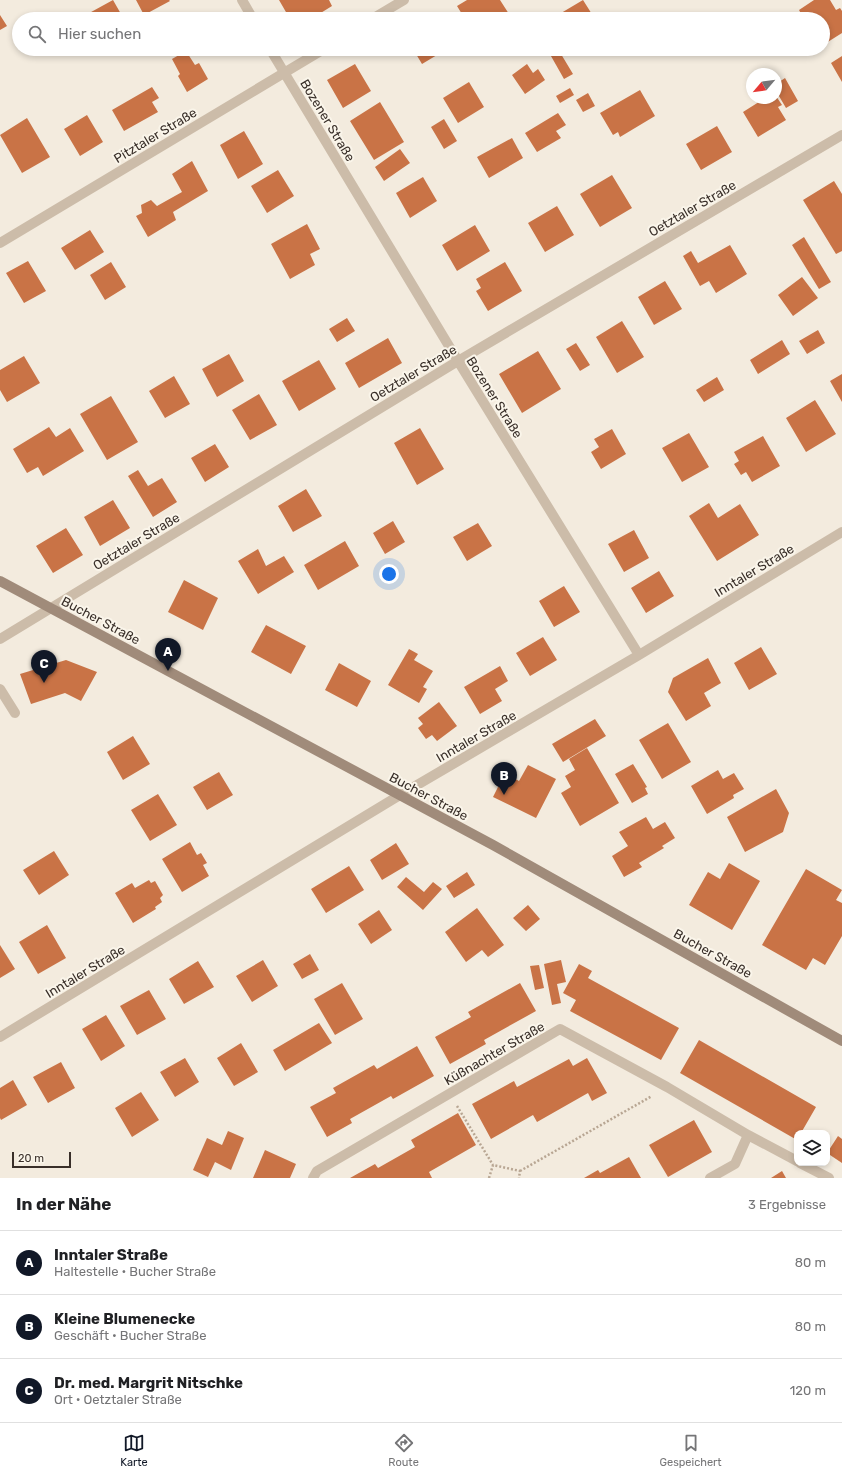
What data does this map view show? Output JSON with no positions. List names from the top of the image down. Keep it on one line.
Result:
{"streets":{"main road":["Bucher Straße"],"street":["Bozener Straße","Pitztaler Straße","Oetztaler Straße","Inntaler Straße","Küßnachter Straße"]},"crossings":[["Bozener Straße","Pitztaler Straße"],["Bozener Straße","Oetztaler Straße"],["Bozener Straße","Inntaler Straße"],["Oetztaler Straße","Bucher Straße"],["Inntaler Straße","Bucher Straße"]],"scale_bar":"20 m","north":"bottom left","page":{"search":"Hier suchen","pins":["A","C","B"],"scale":"20 m","heading":["In der Nähe","3 Ergebnisse"],"list":[{"mark":"A","name":"Inntaler Straße","note":"Haltestelle · Bucher Straße","value":"80 m"},{"mark":"B","name":"Kleine Blumenecke","note":"Geschäft · Bucher Straße","value":"80 m"},{"mark":"C","name":"Dr. med. Margrit Nitschke","note":"Ort · Oetztaler Straße","value":"120 m"}],"nav":["Karte","Route","Gespeichert"]}}
